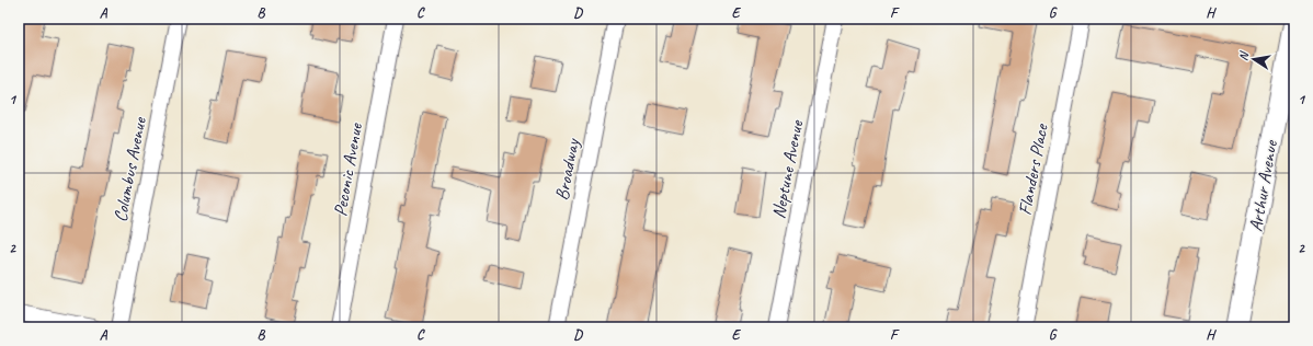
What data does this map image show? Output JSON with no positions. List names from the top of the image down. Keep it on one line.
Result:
{"streets":{"street":["Columbus Avenue","Peconic Avenue","Broadway","Neptune Avenue","Flanders Place","Arthur Avenue"]},"north":"left","grid":{"columns":["A","B","C","D","E","F","G","H"],"rows":["1","2"]}}
